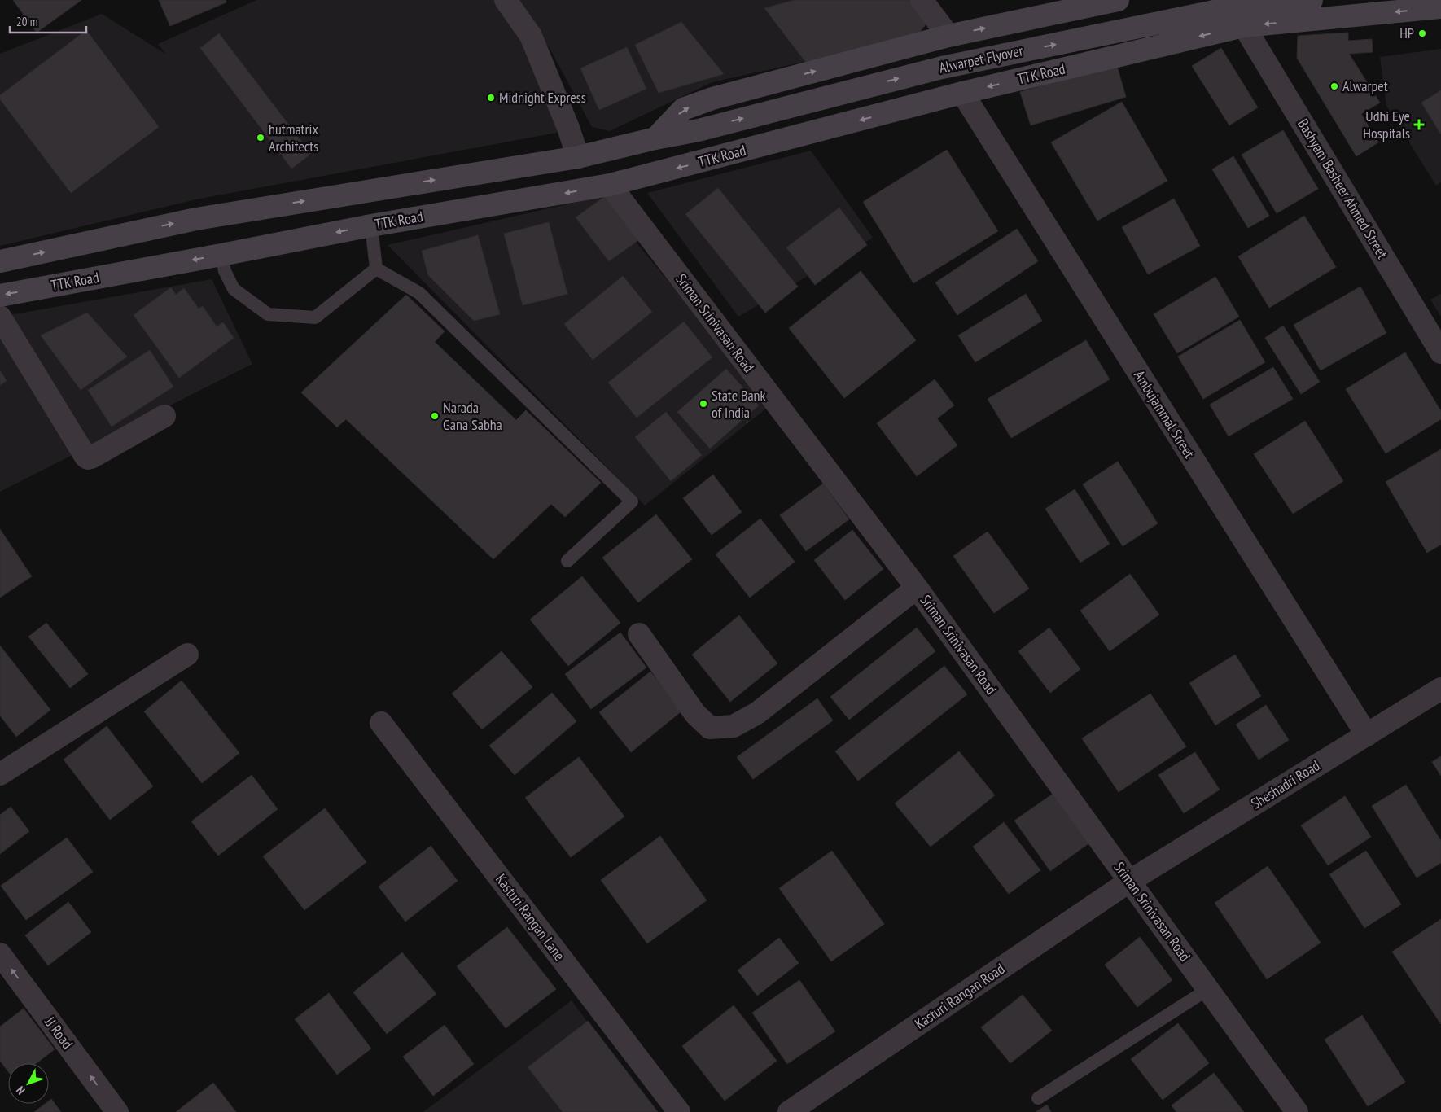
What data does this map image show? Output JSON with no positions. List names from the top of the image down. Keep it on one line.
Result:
{"streets":{"main road":["Alwarpet Flyover","TTK Road"],"street":["Bashyam Basheer Ahmed Street","Sriman Srinivasan Road","Ambujammal Street","Sheshadri Road","Kasturi Rangan Lane","Kasturi Rangan Road","JJ Road"]},"crossings":[["TTK Road","Bashyam Basheer Ahmed Street"],["TTK Road","Sriman Srinivasan Road"],["TTK Road","Ambujammal Street"],["Sriman Srinivasan Road","Sheshadri Road"],["Sriman Srinivasan Road","Kasturi Rangan Road"],["Ambujammal Street","Sheshadri Road"],["Sheshadri Road","Kasturi Rangan Road"]],"one_way":["JJ Road"],"places":{"other":["HP","Alwarpet","Midnight Express","hutmatrix Architects","State Bank of India","Narada Gana Sabha"],"health":["Udhi Eye Hospitals"]},"scale_bar":"20 m","north":"bottom left"}
